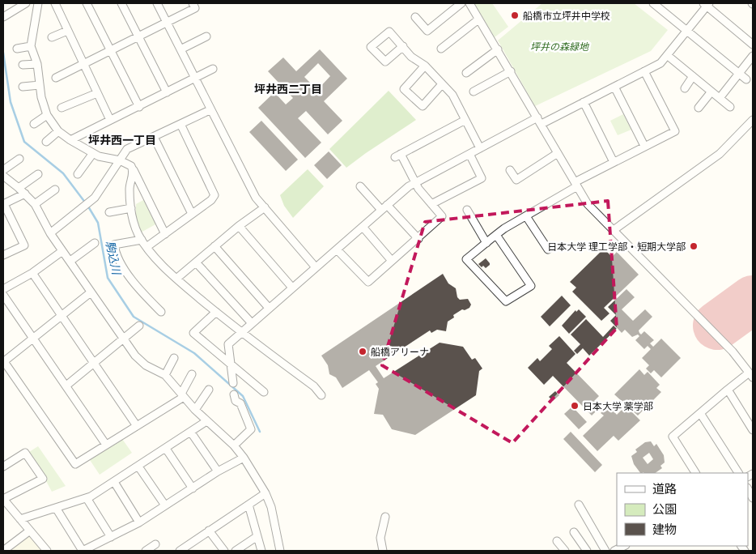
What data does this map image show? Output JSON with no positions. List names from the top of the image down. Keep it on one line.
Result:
{"districts":["坪井西二丁目","坪井西一丁目"],"water":["駒込川"],"parks":["坪井の森緑地"],"places":["船橋市立坪井中学校","日本大学 理工学部・短期大学部","船橋アリーナ","日本大学 薬学部"],"legend":["道路","公園","建物"]}
